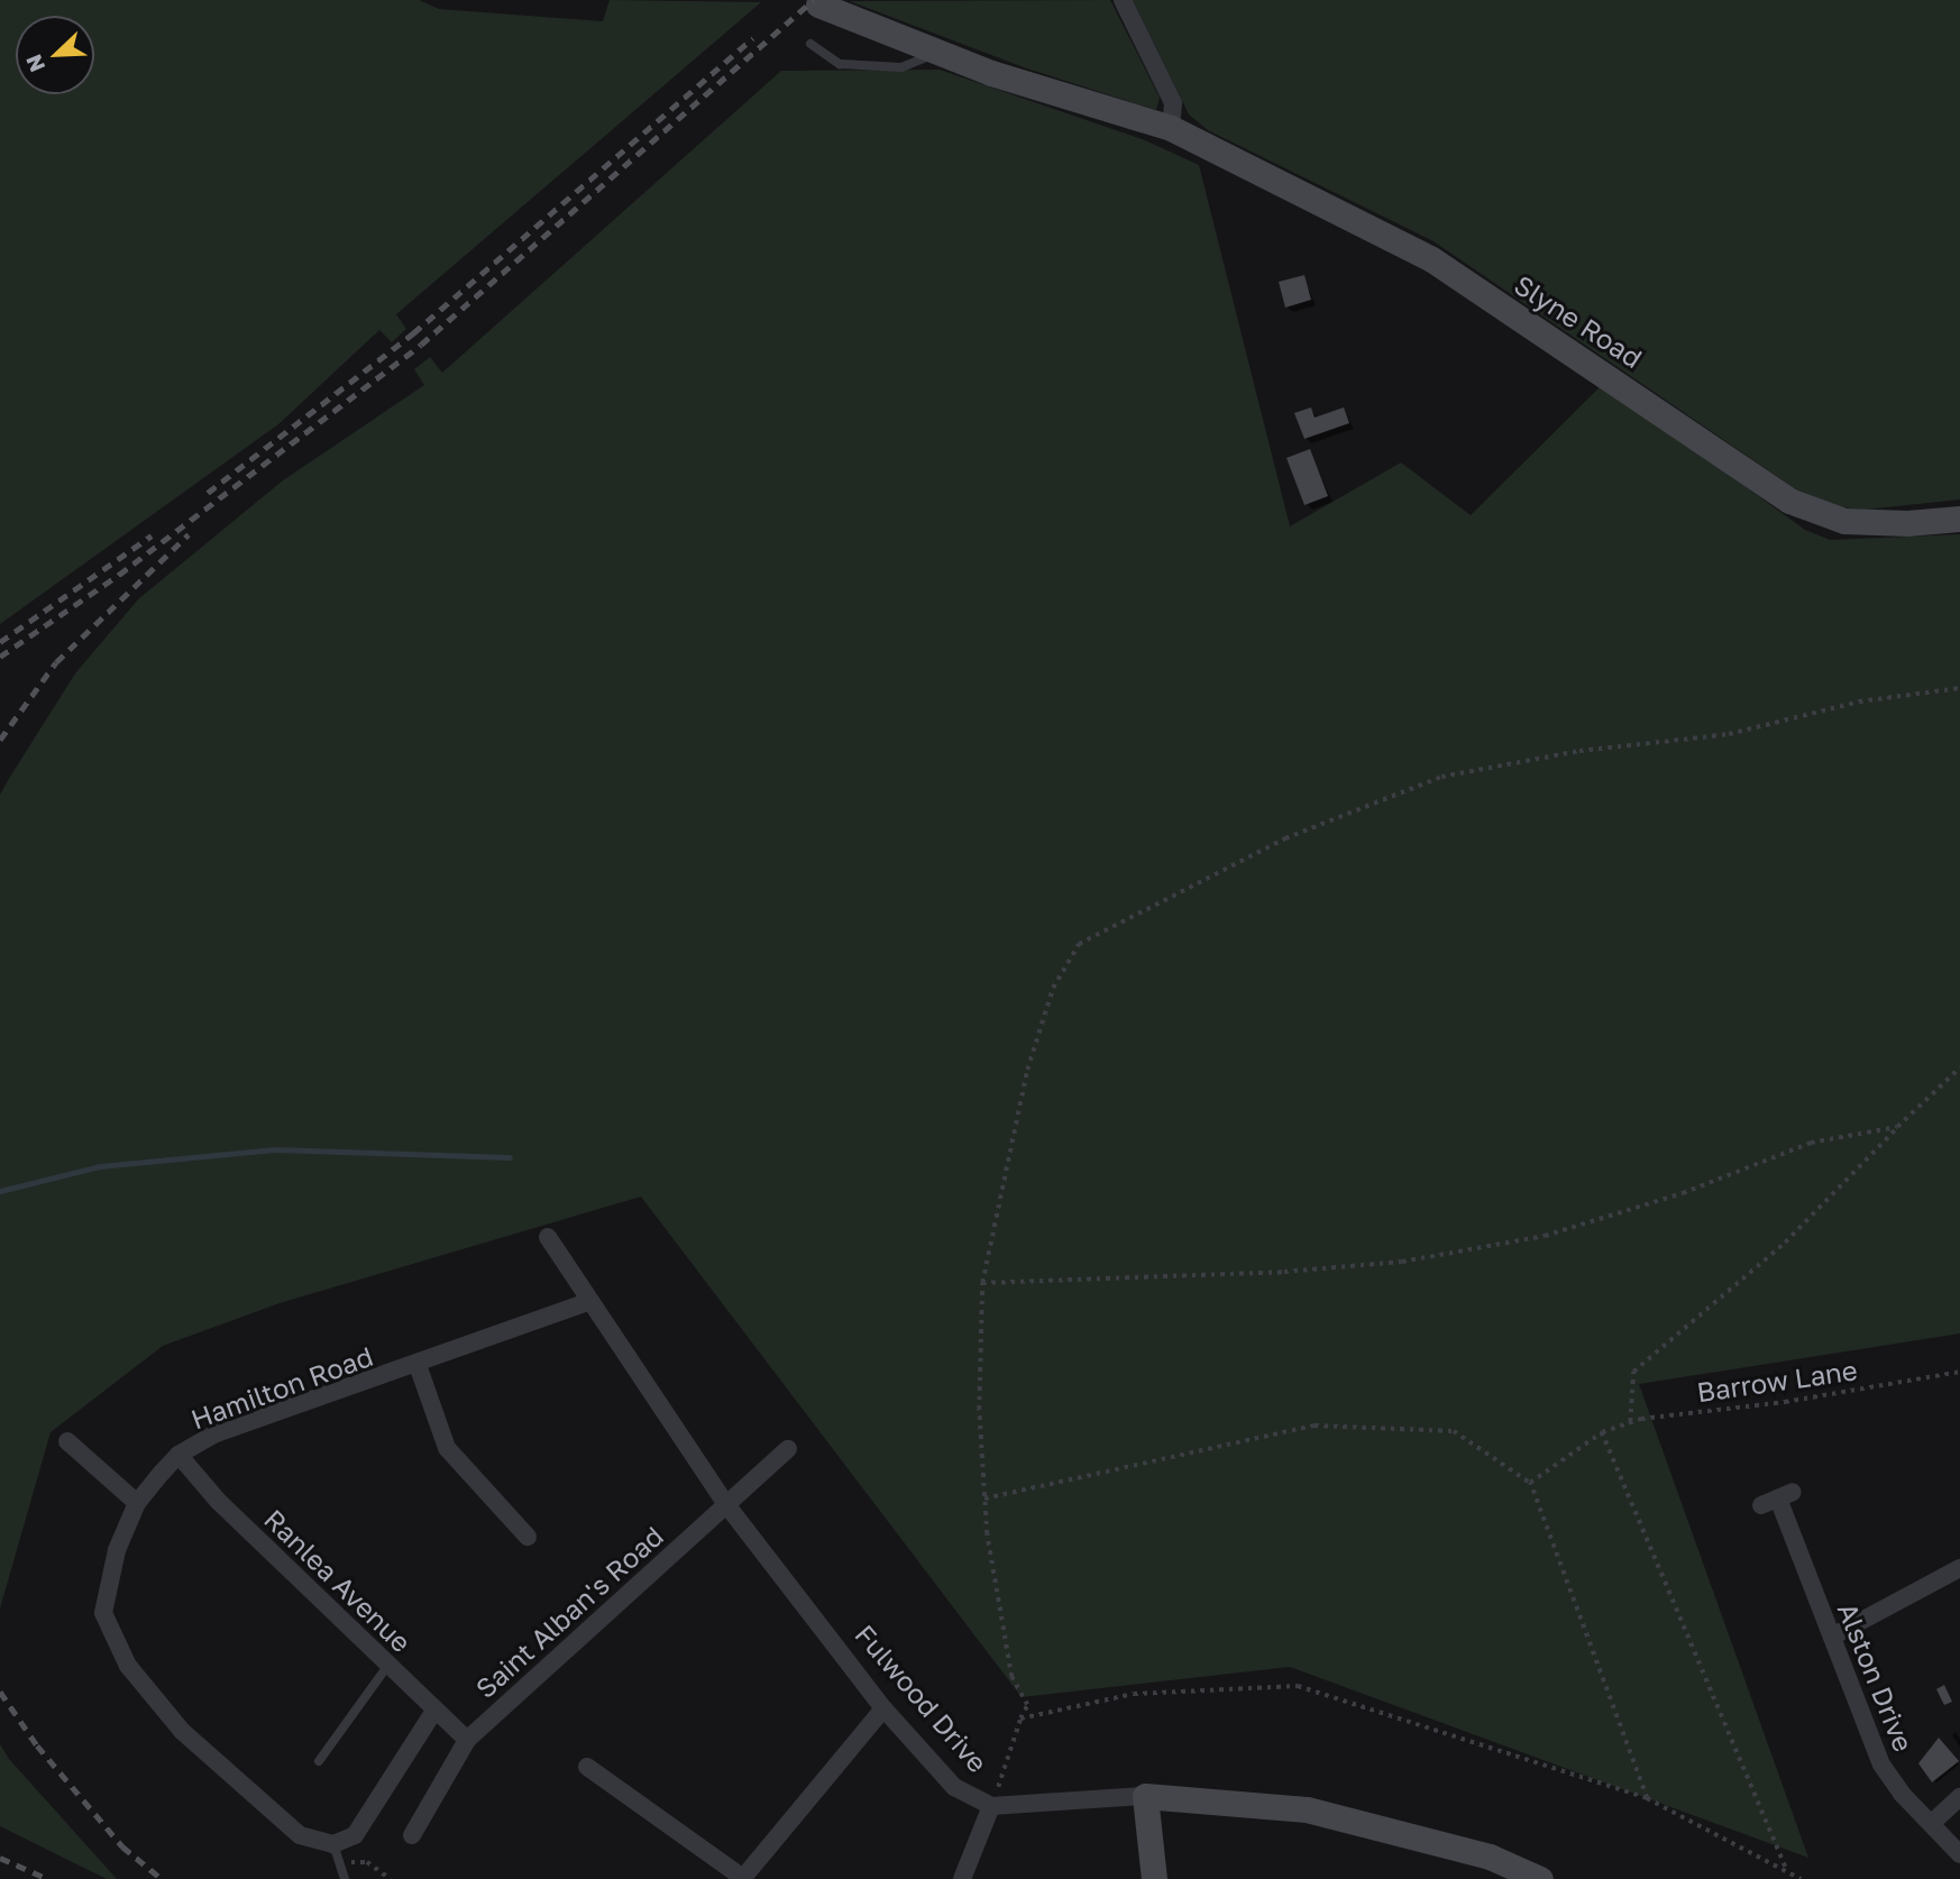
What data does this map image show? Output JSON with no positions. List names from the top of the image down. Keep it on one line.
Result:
{"streets":{"street":["Slyne Road","Hamilton Road","Ranlea Avenue","Saint Alban's Road","Alston Drive","Fulwood Drive"],"path":["Barrow Lane"]},"crossings":[["Hamilton Road","Ranlea Avenue"],["Hamilton Road","Fulwood Drive"],["Ranlea Avenue","Saint Alban's Road"],["Saint Alban's Road","Fulwood Drive"]],"north":"bottom left"}
